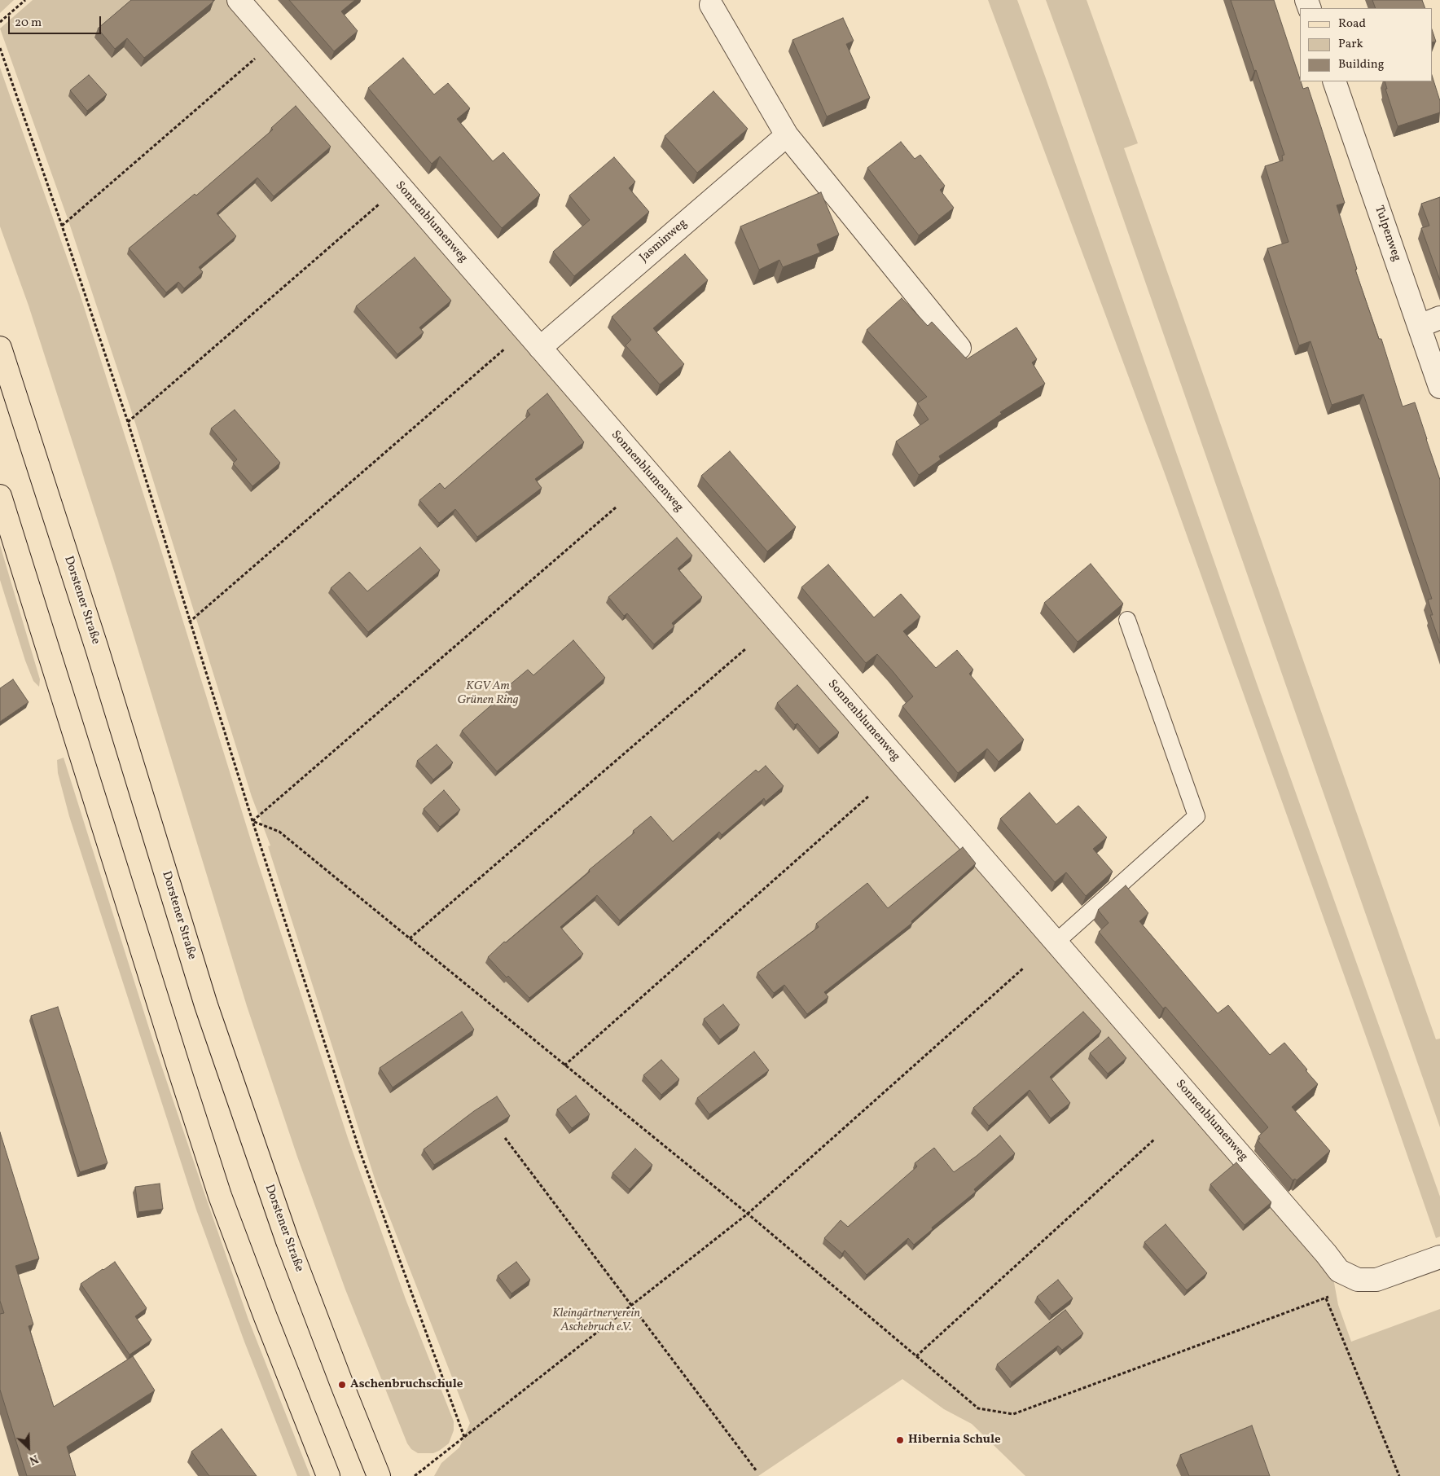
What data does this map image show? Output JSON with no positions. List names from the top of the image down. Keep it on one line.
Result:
{"streets":{"main road":["Dorstener Straße"],"street":["Sonnenblumenweg","Tulpenweg","Jasminweg"]},"crossings":[["Sonnenblumenweg","Jasminweg"]],"parks":["KGV Am Grünen Ring","Kleingärtnerverein Aschebruch e.V."],"places":["Aschenbruchschule","Hibernia Schule"],"legend":["Road","Park","Building"],"scale_bar":"20 m","north":"bottom right"}
